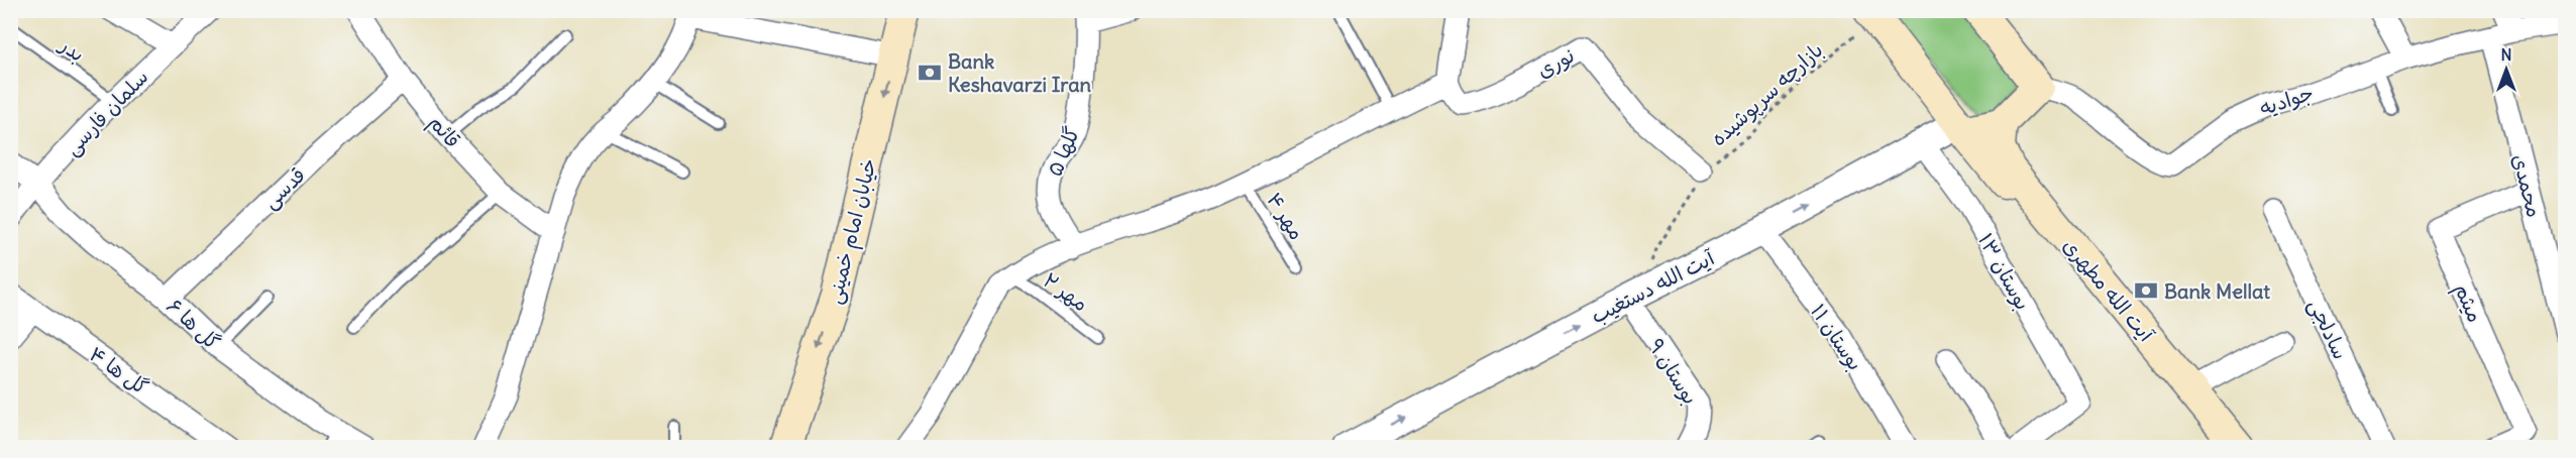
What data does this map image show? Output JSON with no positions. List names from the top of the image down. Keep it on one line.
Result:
{"streets":{"main road":["خیابان امام خمینی","آیت الله مطهری"],"street":["نوری","جوادیه","سلمان فارسی","قائم","گلها ۵","محمدی","قدسی","بوستان ۱۳","آیت الله دستغیب","میثم","گل ها ۶","سادلجی","بوستان ۱۱","گل ها ۴","بوستان ۹"],"lane":["بدر","مهر ۴","مهر ۲"],"path":["بازارچه سرپوشیده"]},"crossings":[["بدر","سلمان فارسی"],["نوری","بازارچه سرپوشیده"],["بازارچه سرپوشیده","آیت الله دستغیب"],["بازارچه سرپوشیده","آیت الله مطهری"],["بازارچه سرپوشیده","بوستان ۹"],["جوادیه","محمدی"],["سلمان فارسی","گل ها ۶"],["قائم","قدسی"],["محمدی","میثم"],["قدسی","گل ها ۶"],["بوستان ۱۳","آیت الله دستغیب"],["آیت الله دستغیب","آیت الله مطهری"],["آیت الله دستغیب","بوستان ۱۱"],["آیت الله دستغیب","بوستان ۹"]],"one_way":["خیابان امام خمینی","آیت الله دستغیب"],"places":{"bank":["Bank Keshavarzi Iran","Bank Mellat"]},"north":"top"}
